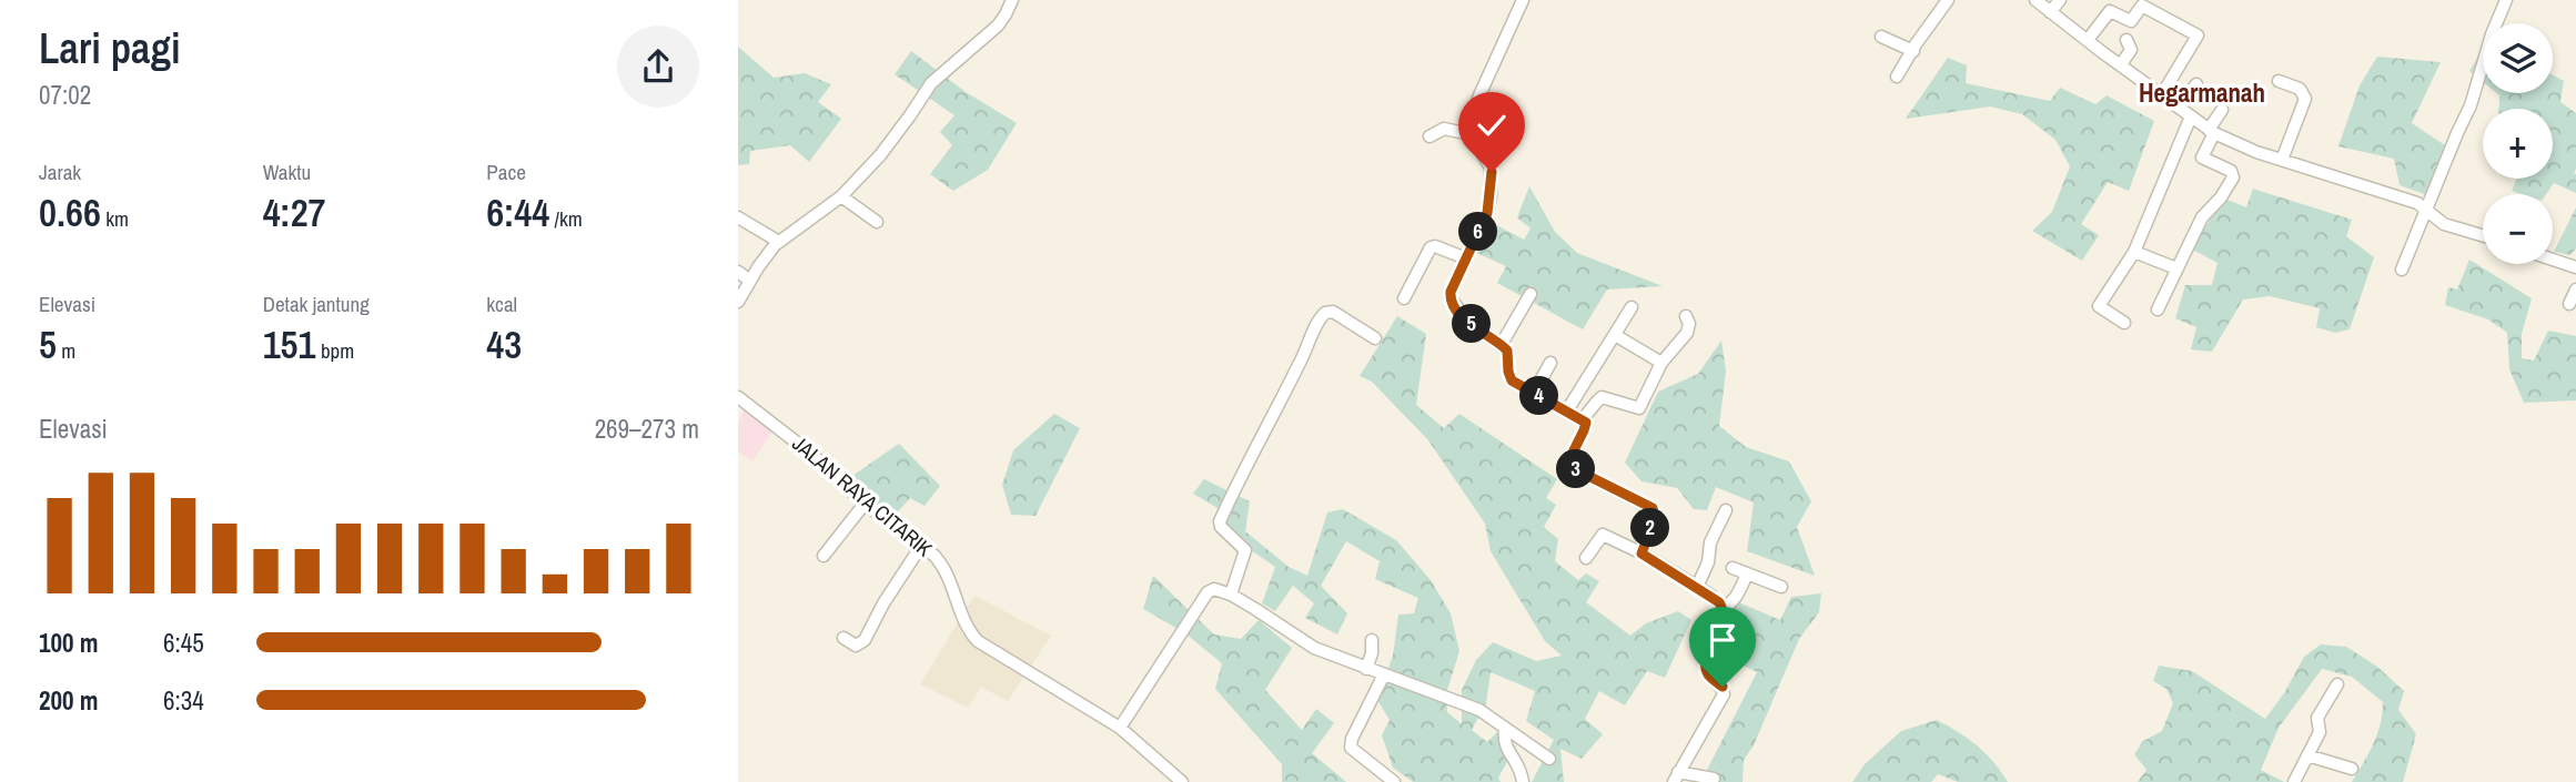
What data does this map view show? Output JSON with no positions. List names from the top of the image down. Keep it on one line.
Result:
{"streets":{"street":["JALAN RAYA CITARIK"]},"districts":["Hegarmanah"],"page":{"heading":["Lari pagi","07:02"],"map_buttons":["+","−"],"stats":[["Jarak","0.66 km"],["Waktu","4:27"],["Pace","6:44 /km"],["Elevasi","5 m"],["Detak jantung","151 bpm"],["kcal","43"]],"pins":["6","5","4","3","2"],"chart":["Elevasi","269–273 m"],"list":[{"name":"100 m","note":"6:45"},{"name":"200 m","note":"6:34"}]}}
